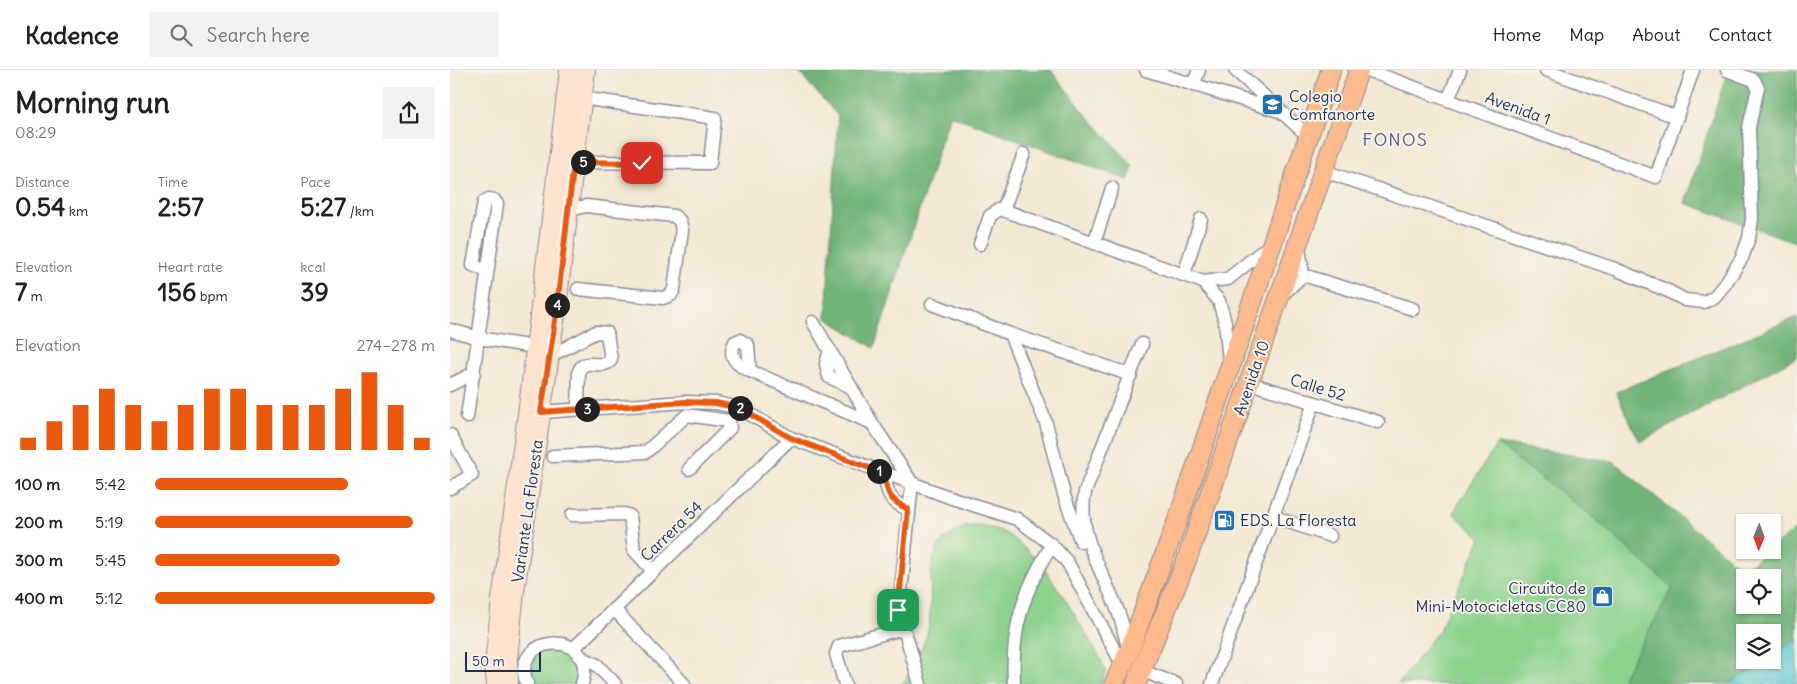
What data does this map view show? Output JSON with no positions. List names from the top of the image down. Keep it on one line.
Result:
{"streets":{"main road":["Avenida 10","Variante La Floresta"],"street":["Avenida 1","Calle 52","Carrera 54"]},"crossings":[["Avenida 10","Calle 52"]],"districts":["FONOS"],"places":{"school or university":["Colegio Comfanorte"],"fuel station":["EDS. La Floresta"],"shop":["Circuito de Mini-Motocicletas CC80"]},"scale_bar":"50 m","north":"bottom","page":{"header":"Kadence","search":"Search here","nav":["Home","Map","About","Contact"],"heading":["Morning run","08:29"],"pins":["5","4","2","3","1"],"stats":[["Distance","0.54 km"],["Time","2:57"],["Pace","5:27 /km"],["Elevation","7 m"],["Heart rate","156 bpm"],["kcal","39"]],"chart":["Elevation","274–278 m"],"list":[{"name":"100 m","note":"5:42"},{"name":"200 m","note":"5:19"},{"name":"300 m","note":"5:45"},{"name":"400 m","note":"5:12"}],"scale":"50 m"}}
